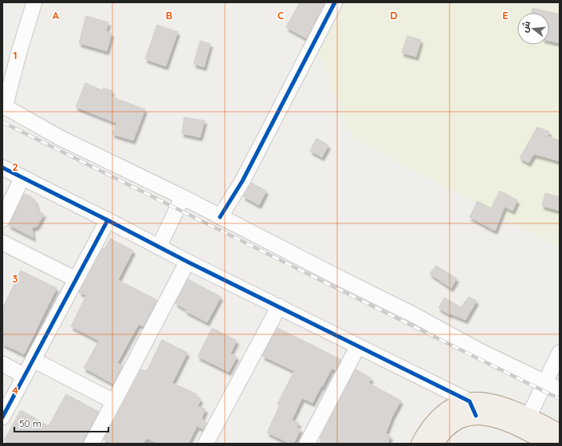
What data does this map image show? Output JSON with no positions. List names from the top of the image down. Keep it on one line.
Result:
{"scale_bar":"50 m","north":"left","grid":{"columns":["A","B","C","D","E"],"rows":["1","2","3","4"]}}
